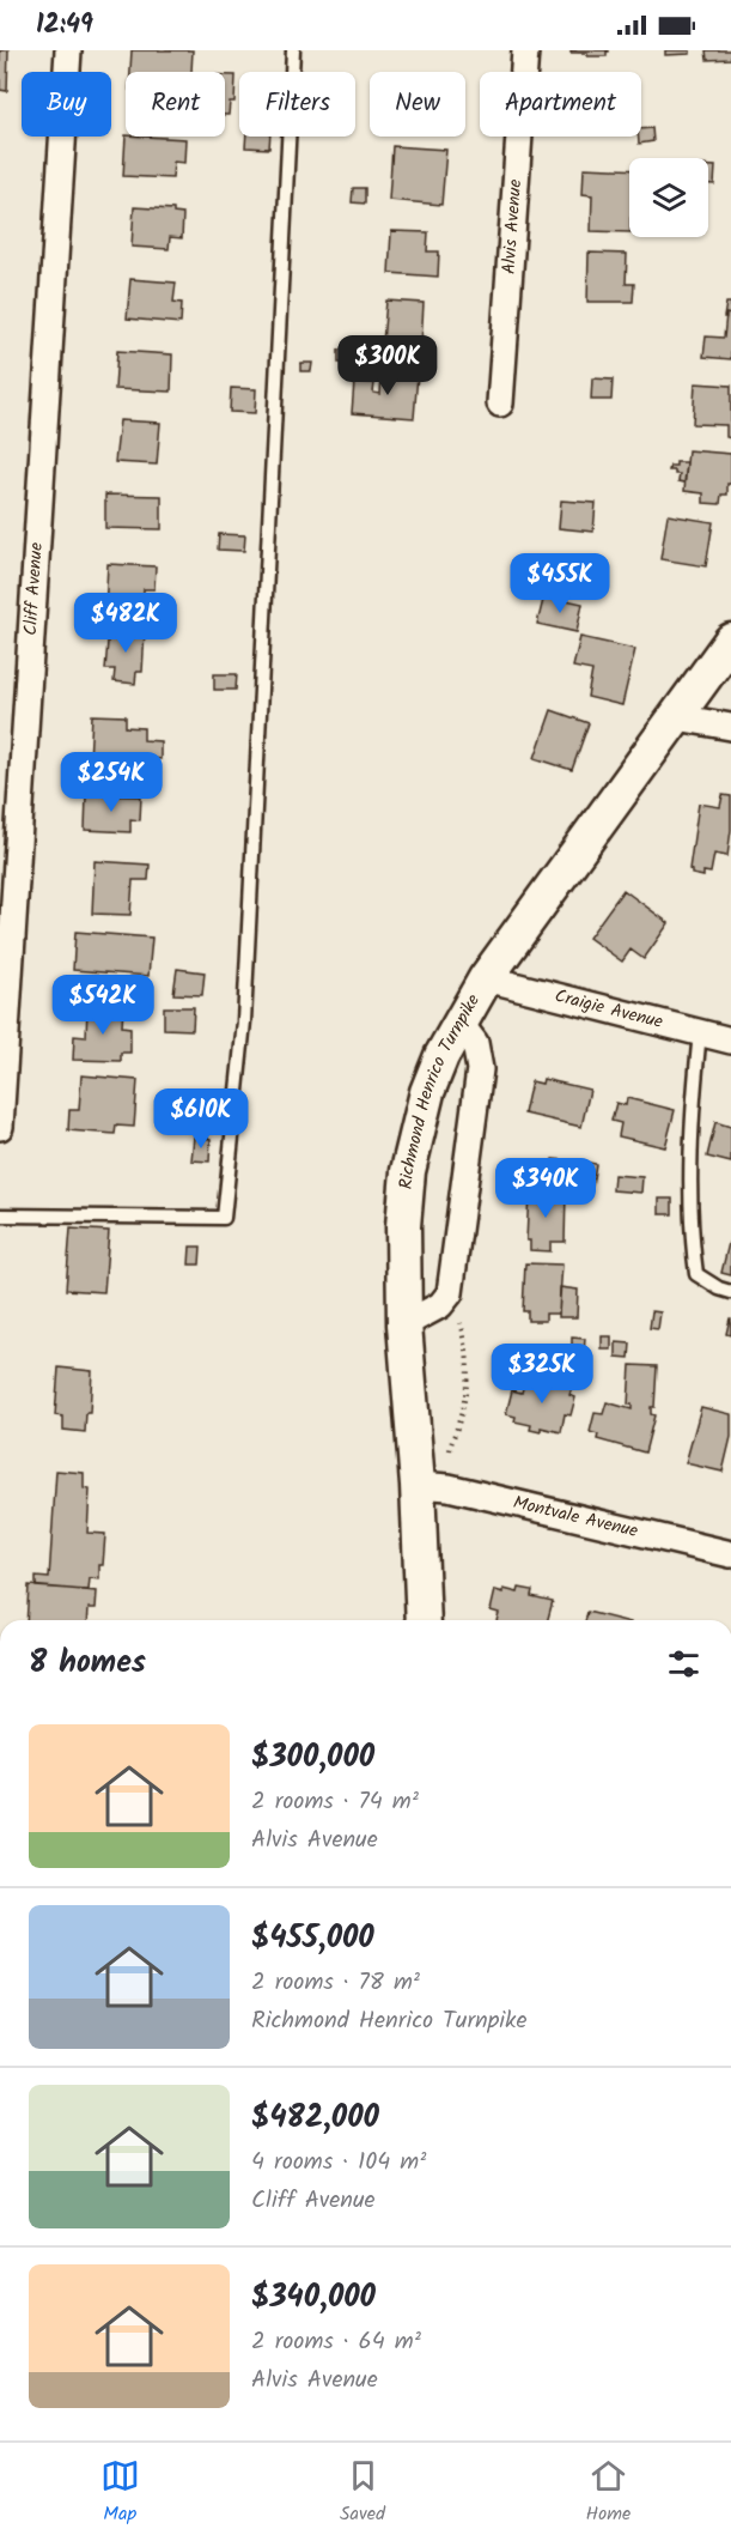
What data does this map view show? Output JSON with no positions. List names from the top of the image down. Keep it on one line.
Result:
{"streets":{"street":["Alvis Avenue","Cliff Avenue","Craigie Avenue","Richmond Henrico Turnpike","Montvale Avenue"]},"crossings":[["Craigie Avenue","Richmond Henrico Turnpike"],["Richmond Henrico Turnpike","Montvale Avenue"]],"page":{"status":"12:49","chip":["Buy","Rent","Filters","New","Apartment"],"price":["$300K","$455K","$482K","$254K","$542K","$610K","$340K","$325K"],"heading":"8 homes","list":[{"name":"$300,000","note":"2 rooms · 74 m² · Alvis Avenue"},{"name":"$455,000","note":"2 rooms · 78 m² · Richmond Henrico Turnpike"},{"name":"$482,000","note":"4 rooms · 104 m² · Cliff Avenue"},{"name":"$340,000","note":"2 rooms · 64 m² · Alvis Avenue"}],"tabs":["Map","Saved","Home"]}}
